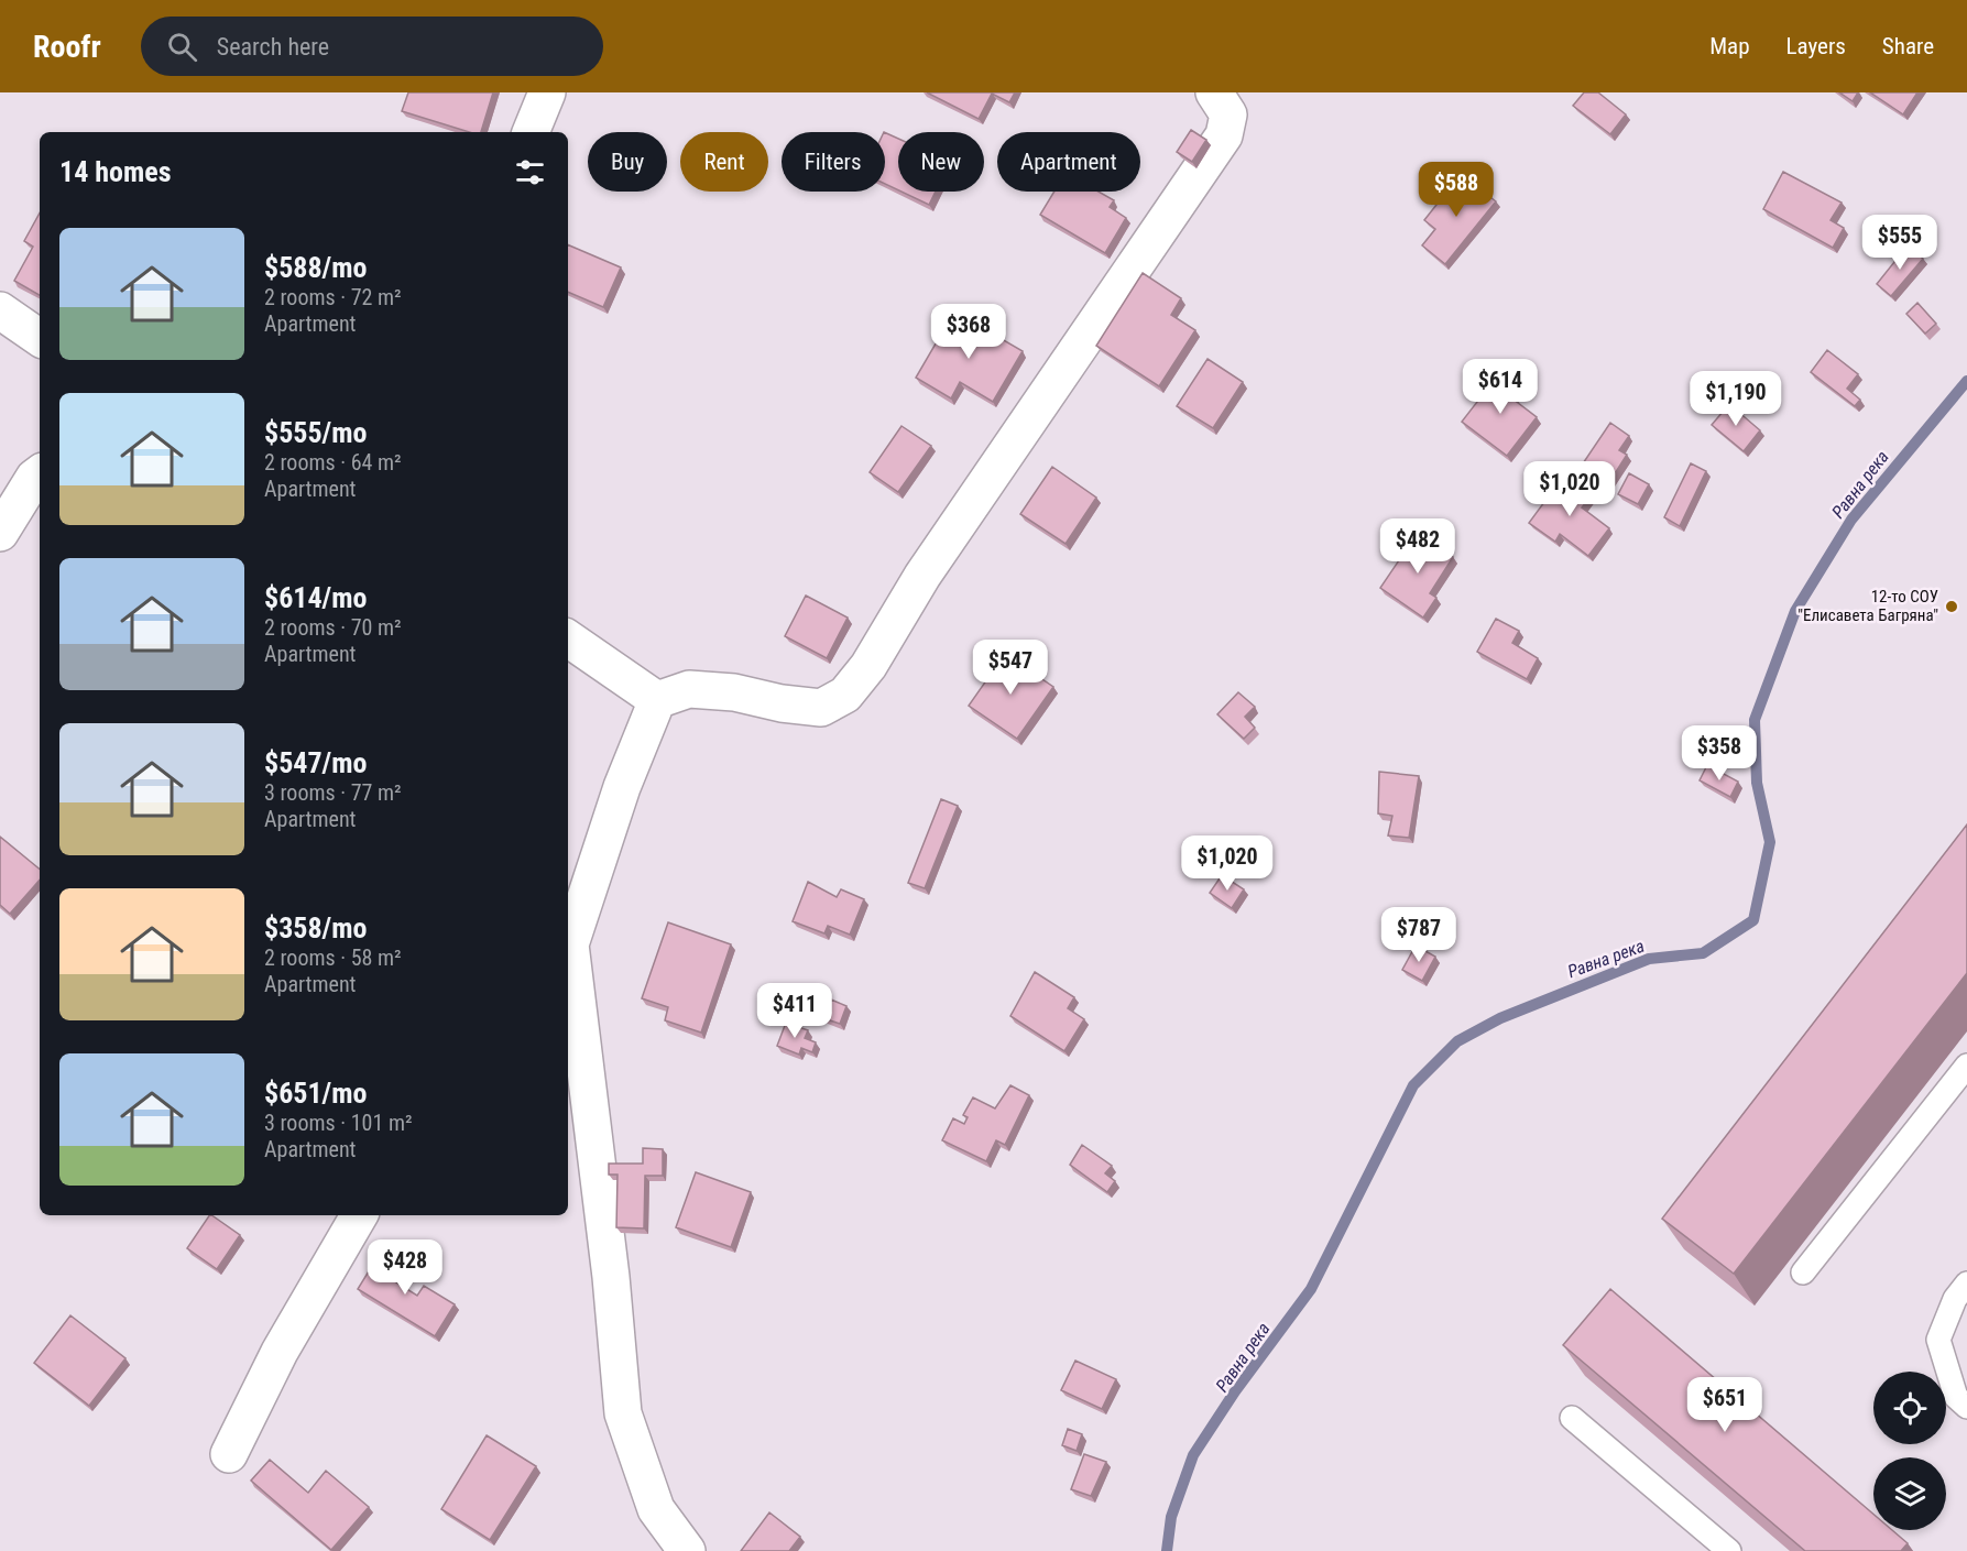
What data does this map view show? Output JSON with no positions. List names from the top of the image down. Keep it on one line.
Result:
{"water":["Равна река"],"places":["12-то СОУ \"Елисавета Багряна\""],"page":{"header":"Roofr","search":"Search here","nav":["Map","Layers","Share"],"chip":["Buy","Rent","Filters","New","Apartment"],"heading":"14 homes","price":["$588","$555","$368","$614","$1,190","$1,020","$482","$547","$358","$1,020","$787","$411","$428","$651"],"list":[{"name":"$588/mo","note":"2 rooms · 72 m² · Apartment"},{"name":"$555/mo","note":"2 rooms · 64 m² · Apartment"},{"name":"$614/mo","note":"2 rooms · 70 m² · Apartment"},{"name":"$547/mo","note":"3 rooms · 77 m² · Apartment"},{"name":"$358/mo","note":"2 rooms · 58 m² · Apartment"},{"name":"$651/mo","note":"3 rooms · 101 m² · Apartment"}]}}
